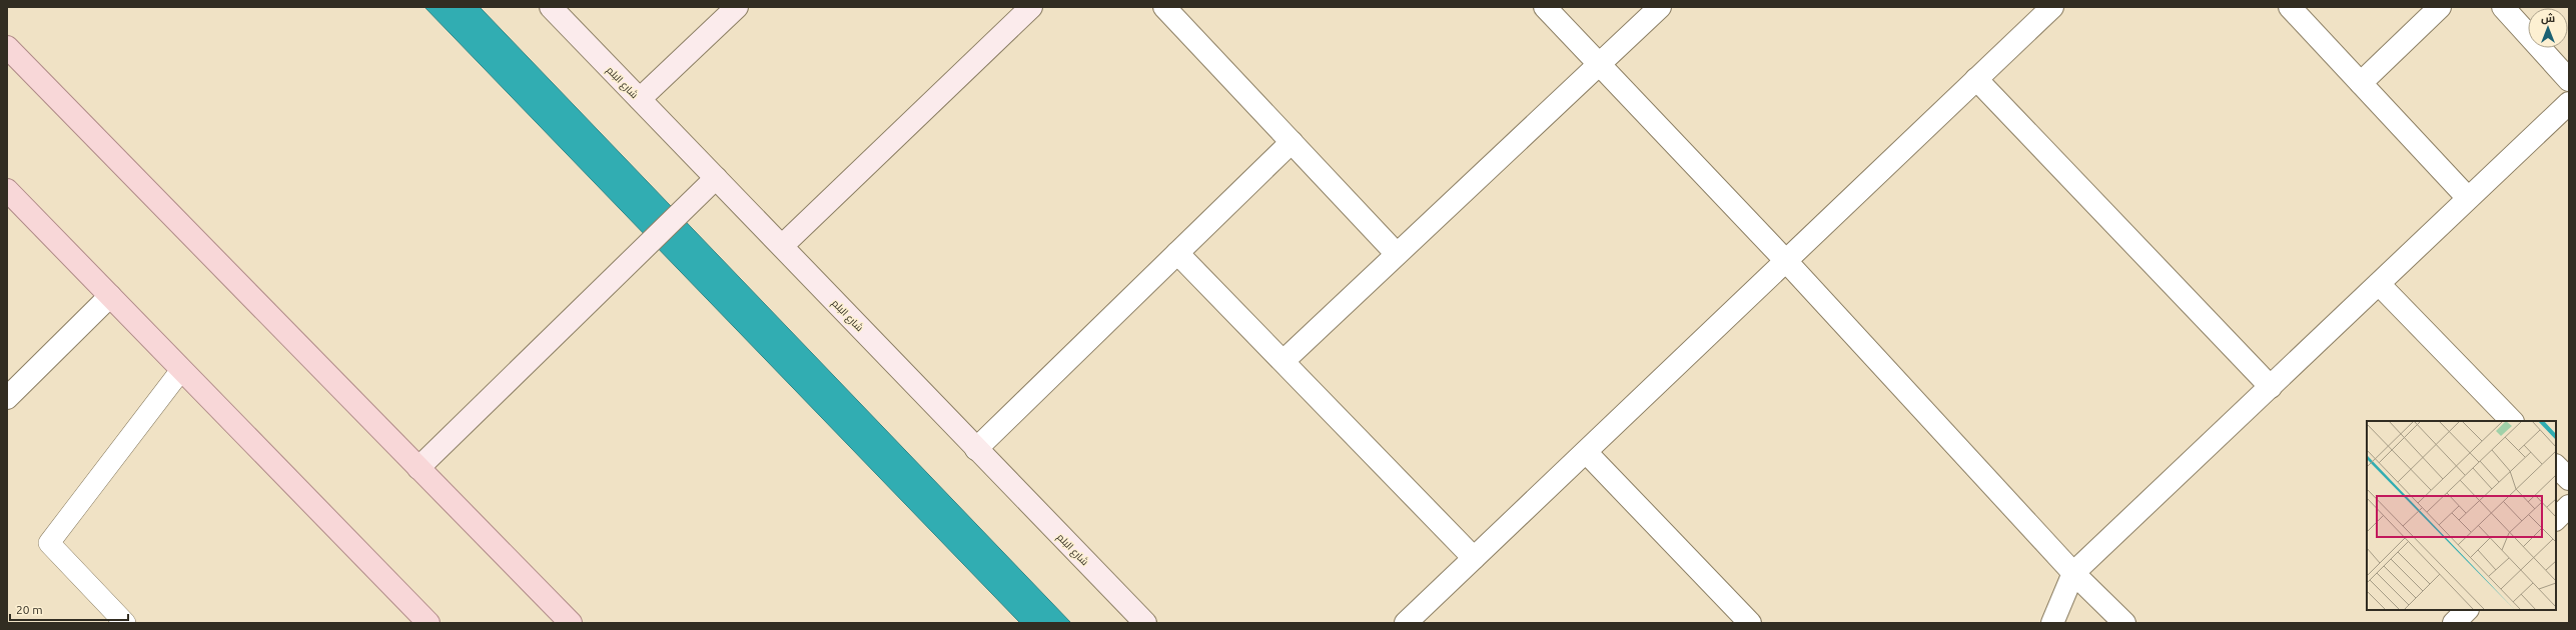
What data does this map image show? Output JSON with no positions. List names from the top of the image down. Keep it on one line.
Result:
{"streets":{"street":["شارع البلم"]},"scale_bar":"20 m","north":"top"}
